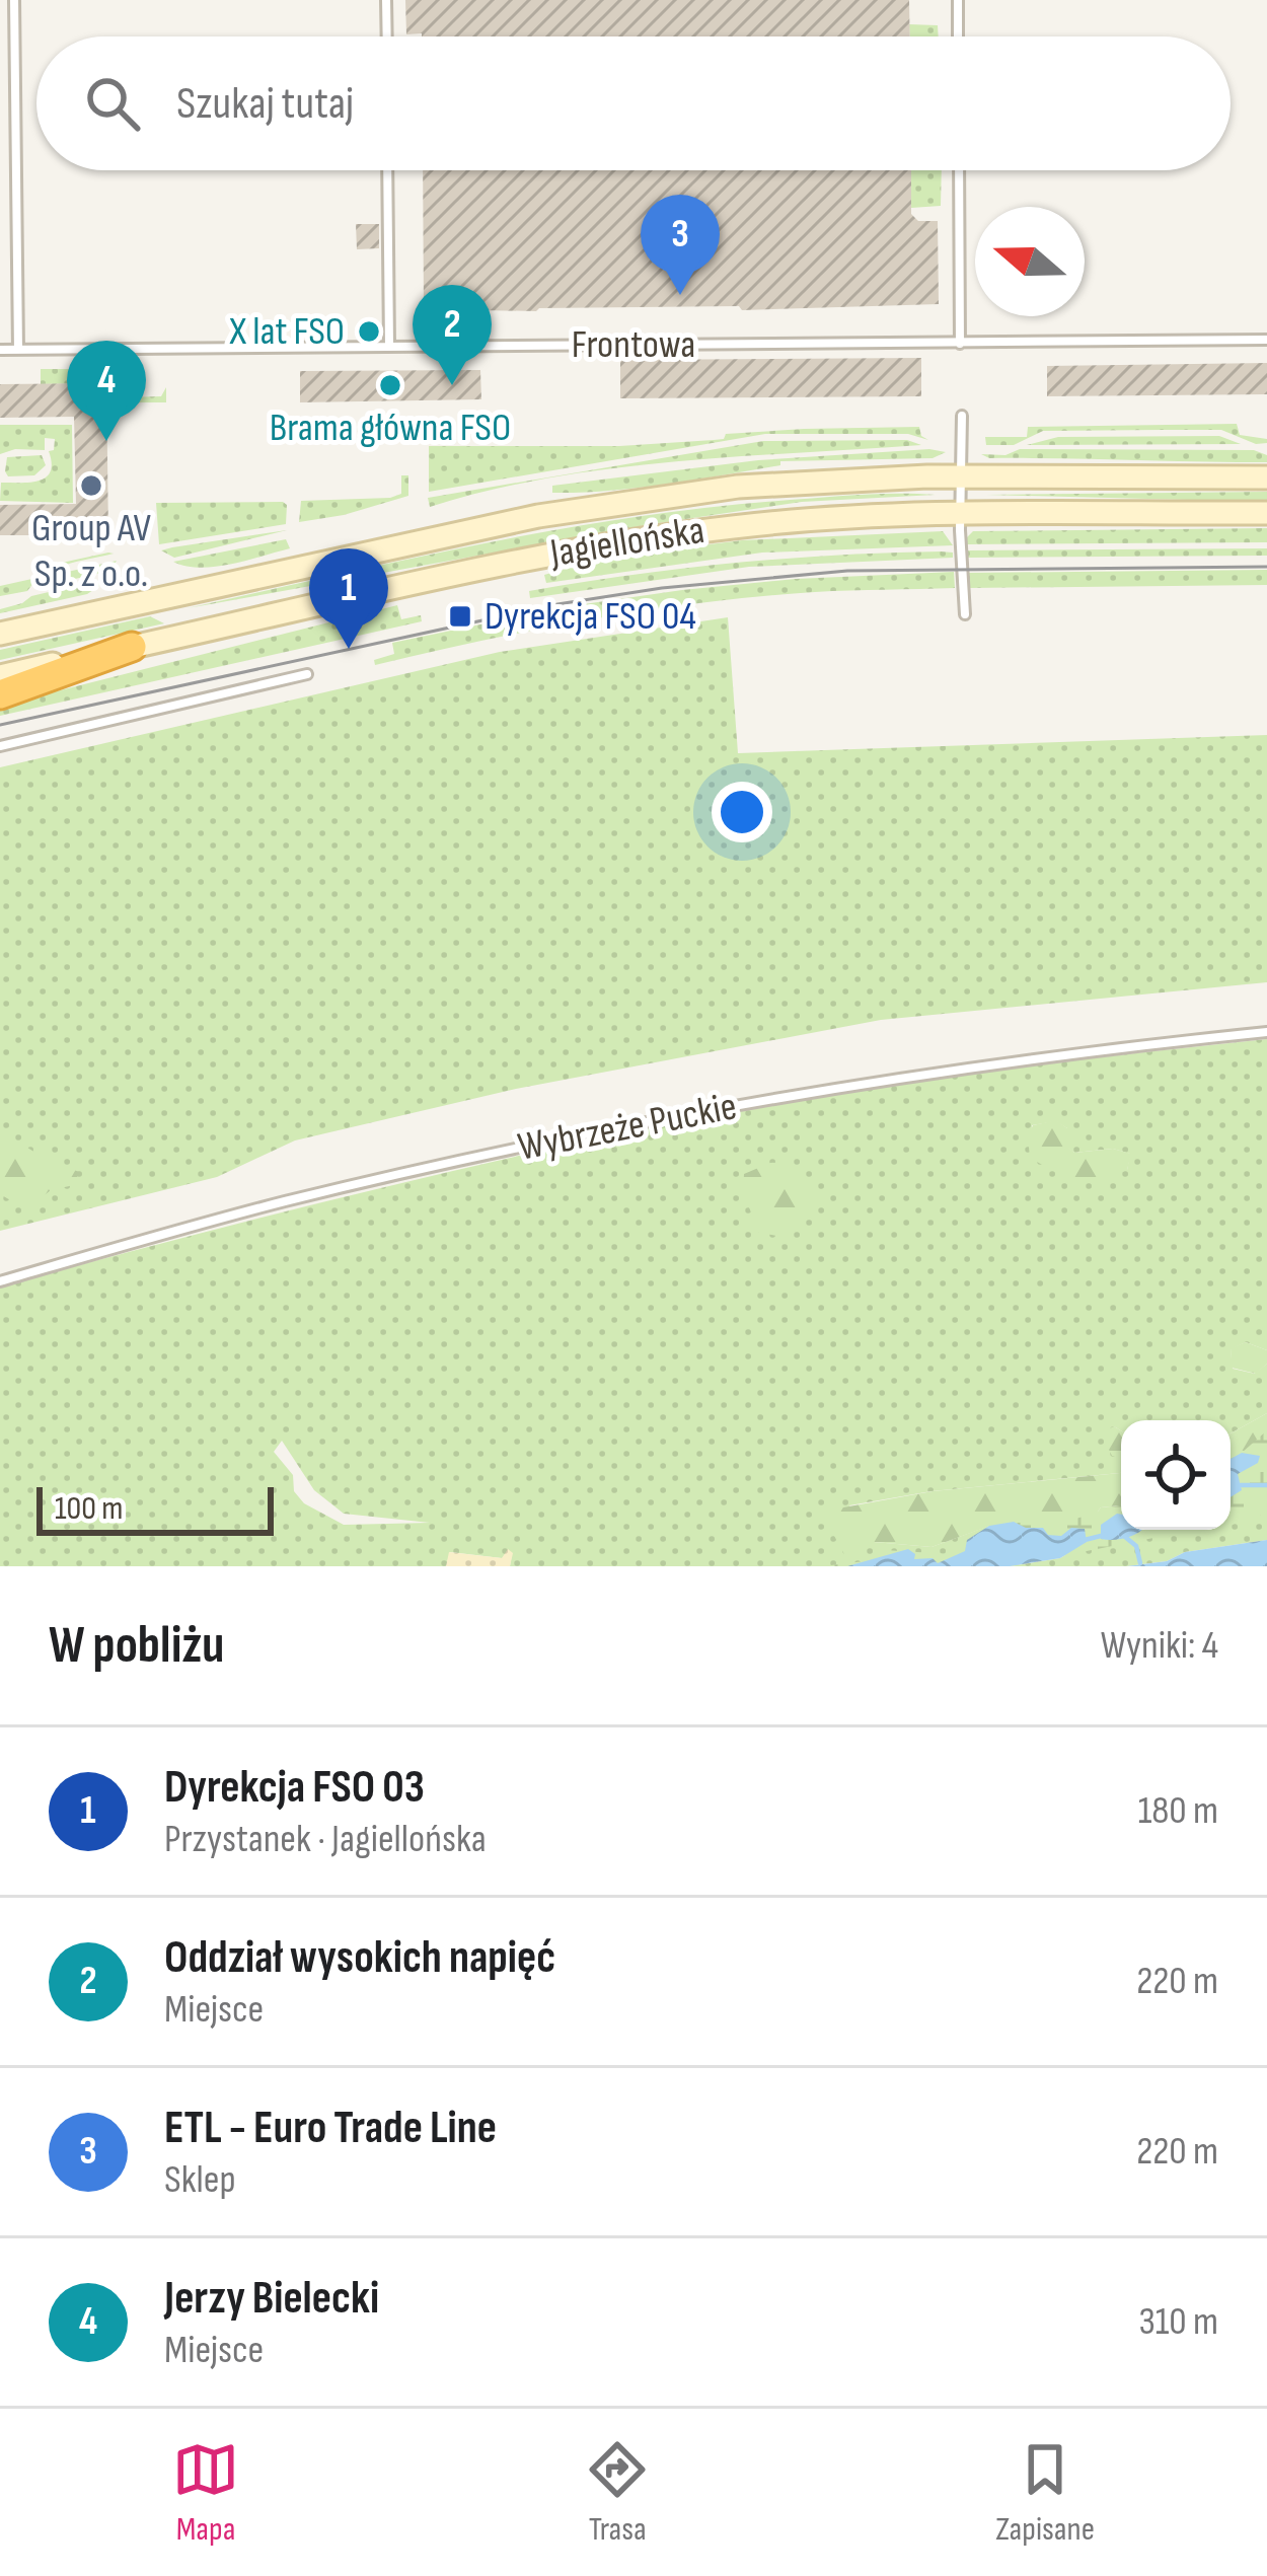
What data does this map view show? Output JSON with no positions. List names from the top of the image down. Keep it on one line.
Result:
{"streets":{"main road":["Jagiellońska"],"lane":["Frontowa","Wybrzeże Puckie"]},"places":{"other":["X lat FSO","Brama główna FSO","Group AV Sp. z o.o."],"transit":["Dyrekcja FSO 04"]},"scale_bar":"100 m","north":"left","page":{"search":"Szukaj tutaj","pins":["3","2","4","1"],"scale":"100 m","heading":["W pobliżu","Wyniki: 4"],"list":[{"mark":"1","name":"Dyrekcja FSO 03","note":"Przystanek · Jagiellońska","value":"180 m"},{"mark":"2","name":"Oddział wysokich napięć","note":"Miejsce","value":"220 m"},{"mark":"3","name":"ETL - Euro Trade Line","note":"Sklep","value":"220 m"},{"mark":"4","name":"Jerzy Bielecki","note":"Miejsce","value":"310 m"}],"nav":["Mapa","Trasa","Zapisane"]}}
